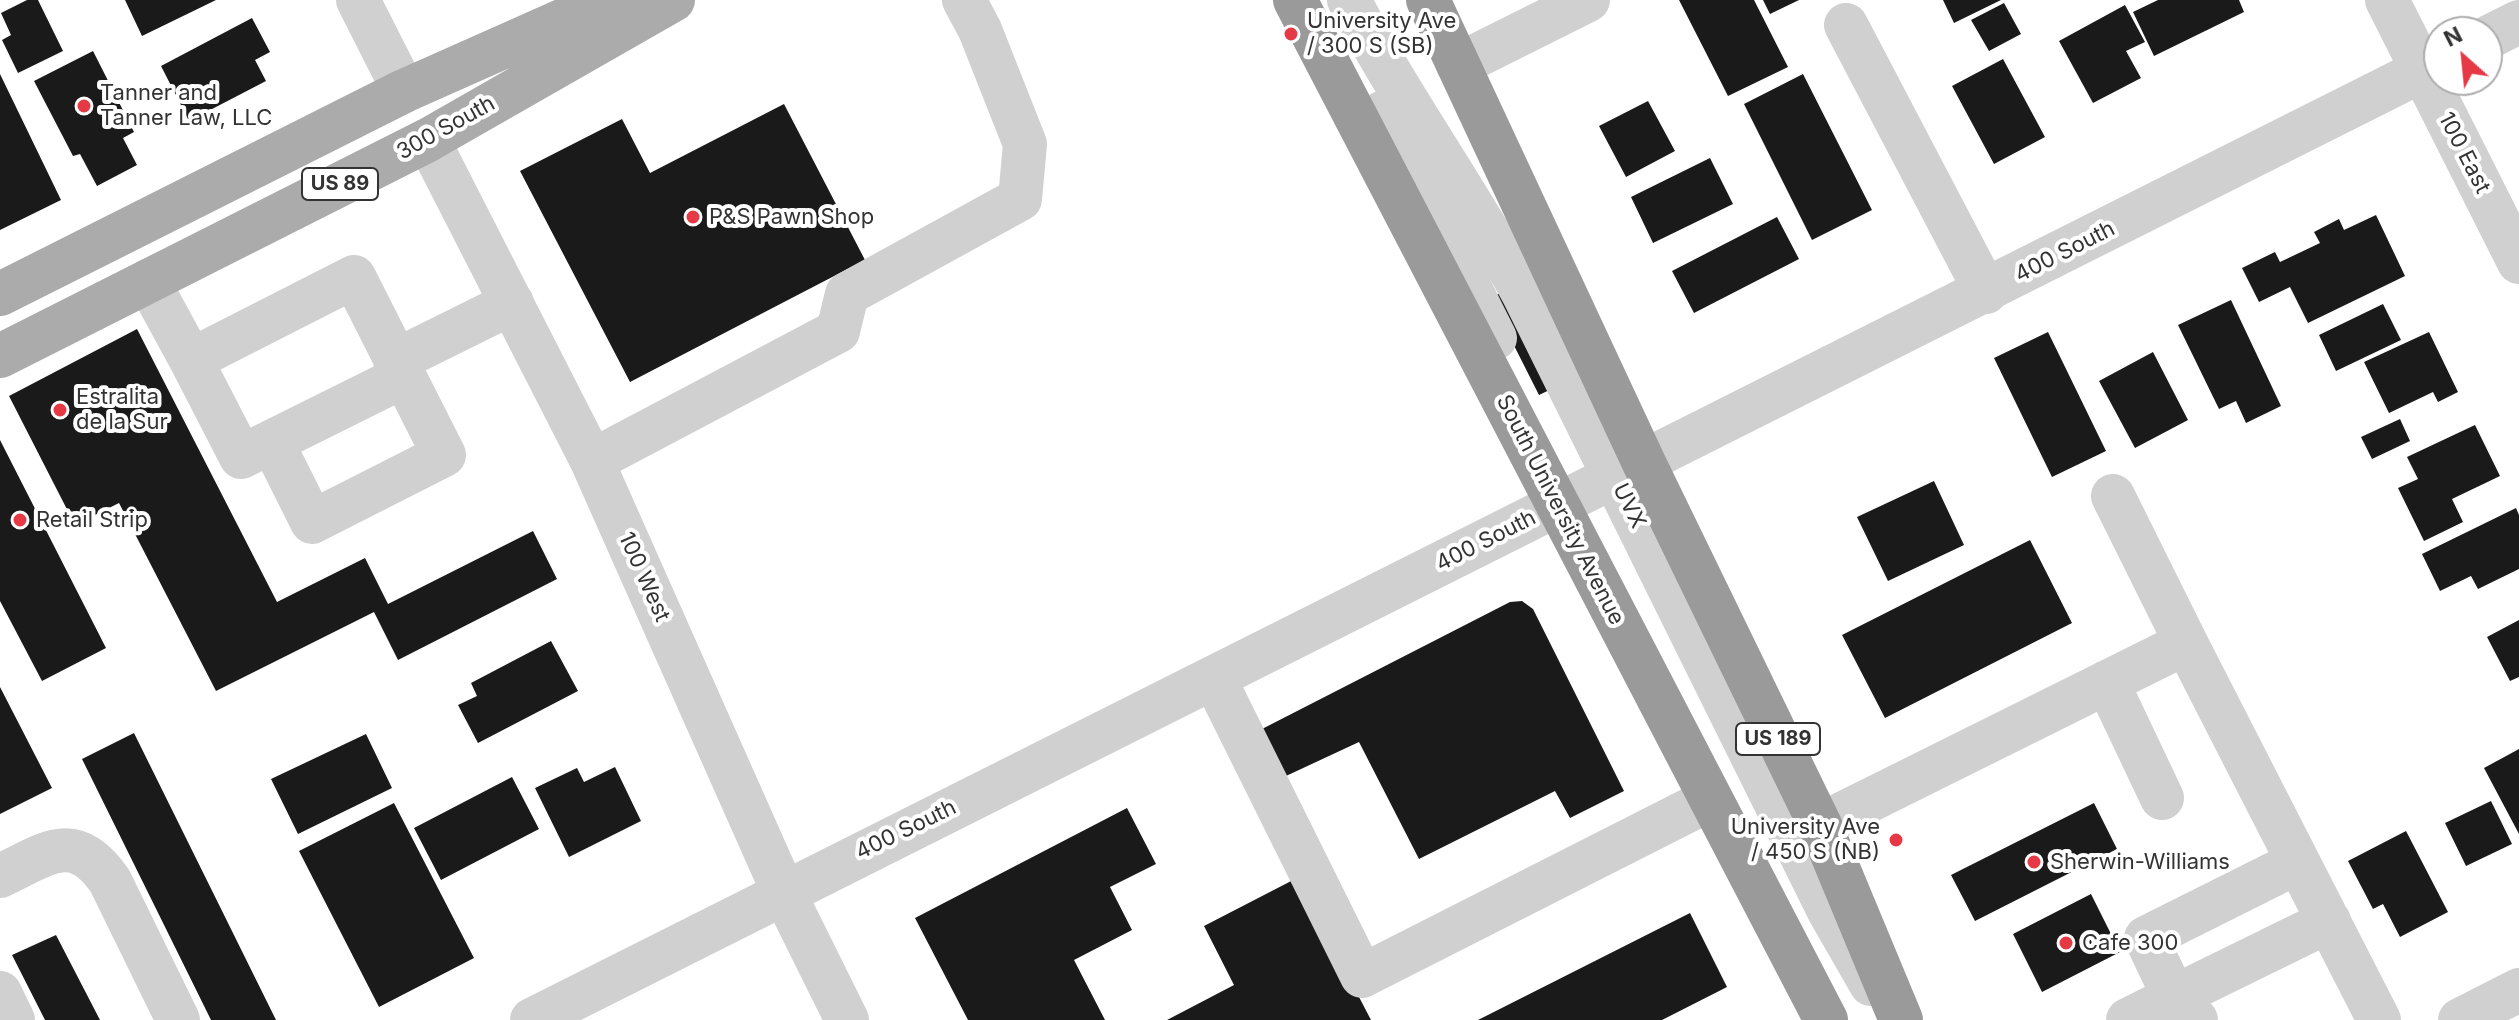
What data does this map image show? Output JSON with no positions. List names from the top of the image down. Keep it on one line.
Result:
{"streets":{"highway":["South University Avenue","US 189"],"main road":["300 South","US 89"],"street":["100 East","400 South","UVX","100 West"]},"crossings":[["300 South","100 West"],["400 South","UVX"],["400 South","South University Avenue"],["400 South","100 West"],["400 South","US 189"],["UVX","South University Avenue"],["UVX","US 189"]],"places":["University Ave / 300 S (SB)","Tanner and Tanner Law, LLC","P&S Pawn Shop","Estralita de la Sur","Retail Strip","University Ave / 450 S (NB)","Sherwin-Williams","Cafe 300"],"north":"top left"}
